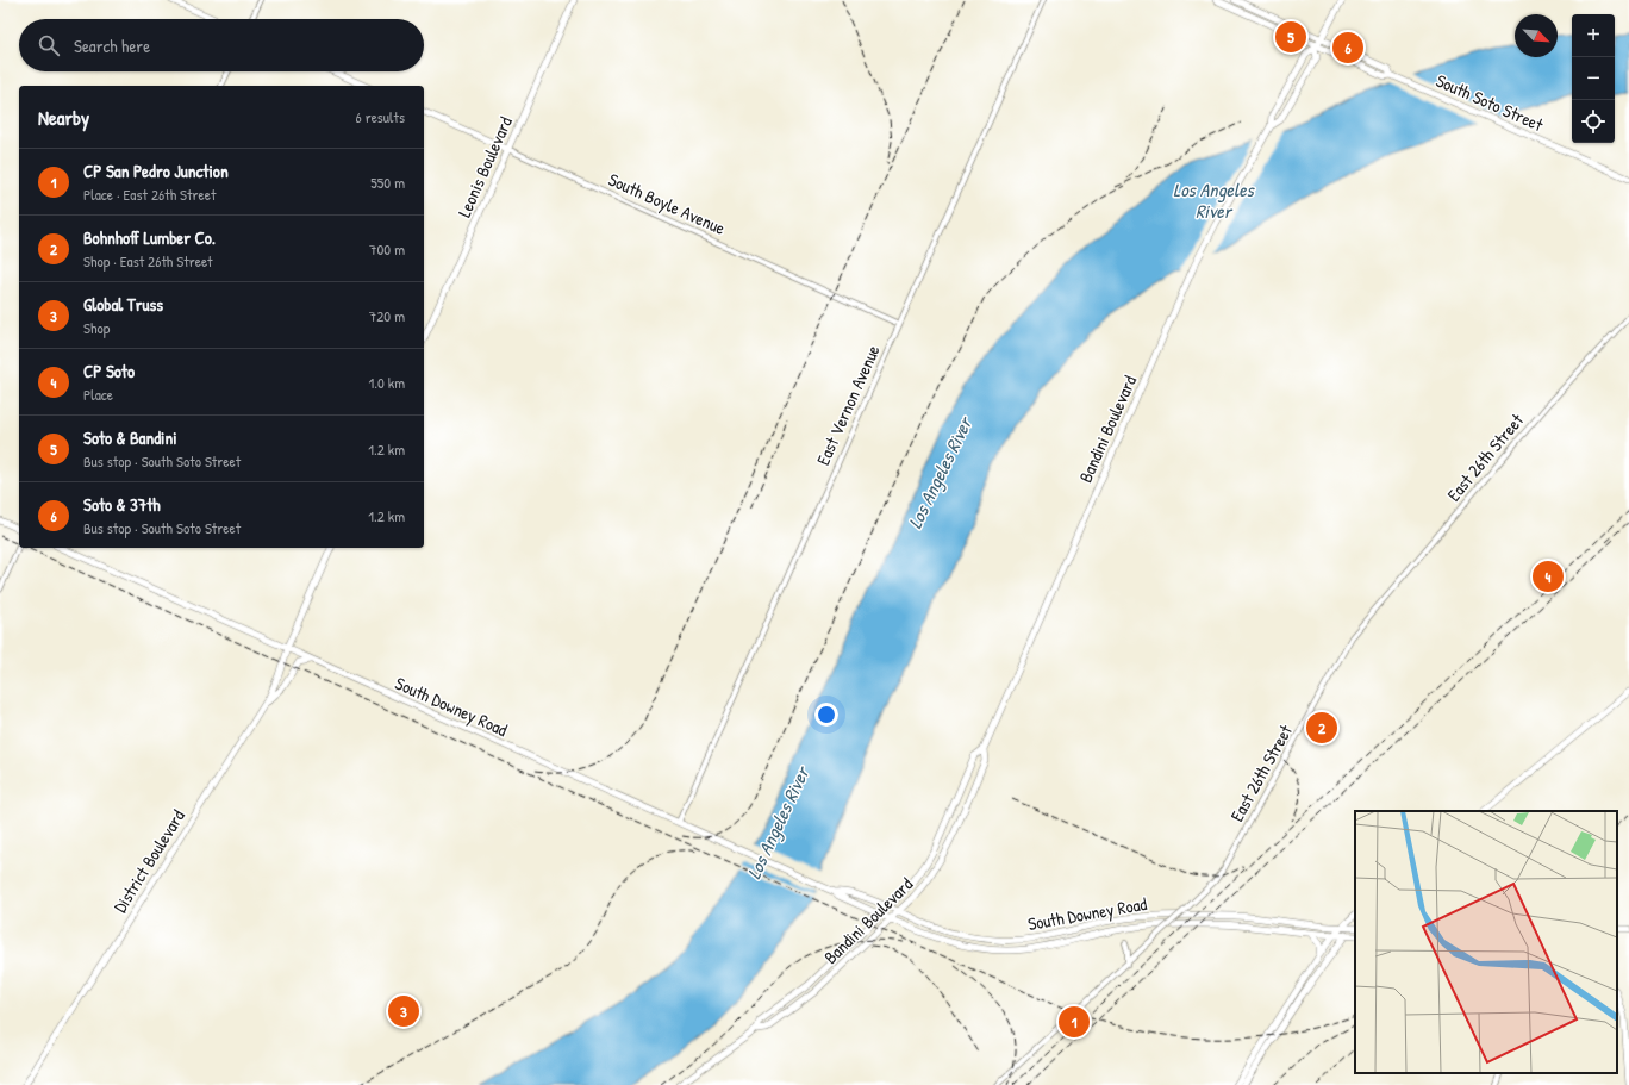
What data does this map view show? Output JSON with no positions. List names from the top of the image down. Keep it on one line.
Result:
{"streets":{"main road":["South Soto Street","Leonis Boulevard","South Boyle Avenue","Bandini Boulevard","South Downey Road","District Boulevard"],"street":["East Vernon Avenue","East 26th Street"]},"crossings":[["South Soto Street","Bandini Boulevard"],["Leonis Boulevard","South Boyle Avenue"],["South Boyle Avenue","East Vernon Avenue"],["East Vernon Avenue","South Downey Road"],["Bandini Boulevard","South Downey Road"],["South Downey Road","District Boulevard"]],"water":["Los Angeles River"],"north":"bottom right","page":{"map_buttons":["+","−"],"pins":["5","6","4","2","3","1"],"search":"Search here","heading":["Nearby","6 results"],"list":[{"mark":"1","name":"CP San Pedro Junction","note":"Place · East 26th Street","value":"550 m"},{"mark":"2","name":"Bohnhoff Lumber Co.","note":"Shop · East 26th Street","value":"700 m"},{"mark":"3","name":"Global Truss","note":"Shop","value":"720 m"},{"mark":"4","name":"CP Soto","note":"Place","value":"1.0 km"},{"mark":"5","name":"Soto & Bandini","note":"Bus stop · South Soto Street","value":"1.2 km"},{"mark":"6","name":"Soto & 37th","note":"Bus stop · South Soto Street","value":"1.2 km"}]}}
